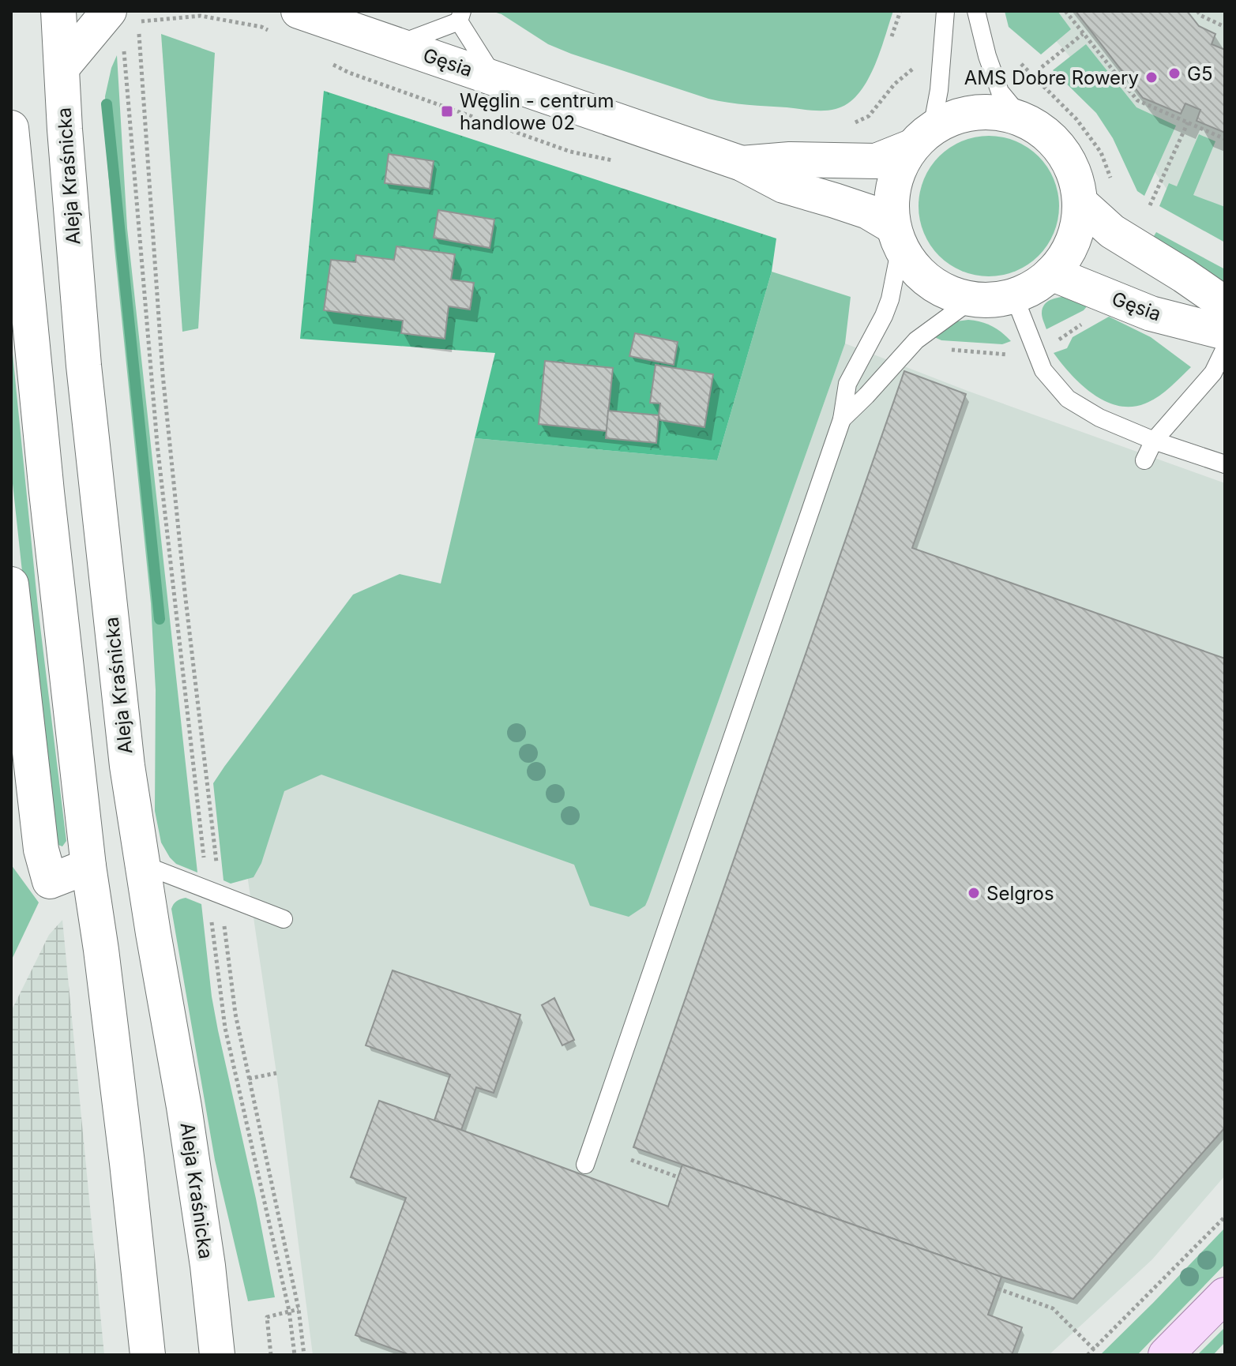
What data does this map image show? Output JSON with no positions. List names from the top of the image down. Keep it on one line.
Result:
{"streets":{"main road":["Gęsia","Aleja Kraśnicka"]},"places":{"other":["G5","AMS Dobre Rowery","Selgros"],"transit":["Węglin - centrum handlowe 02"]}}
